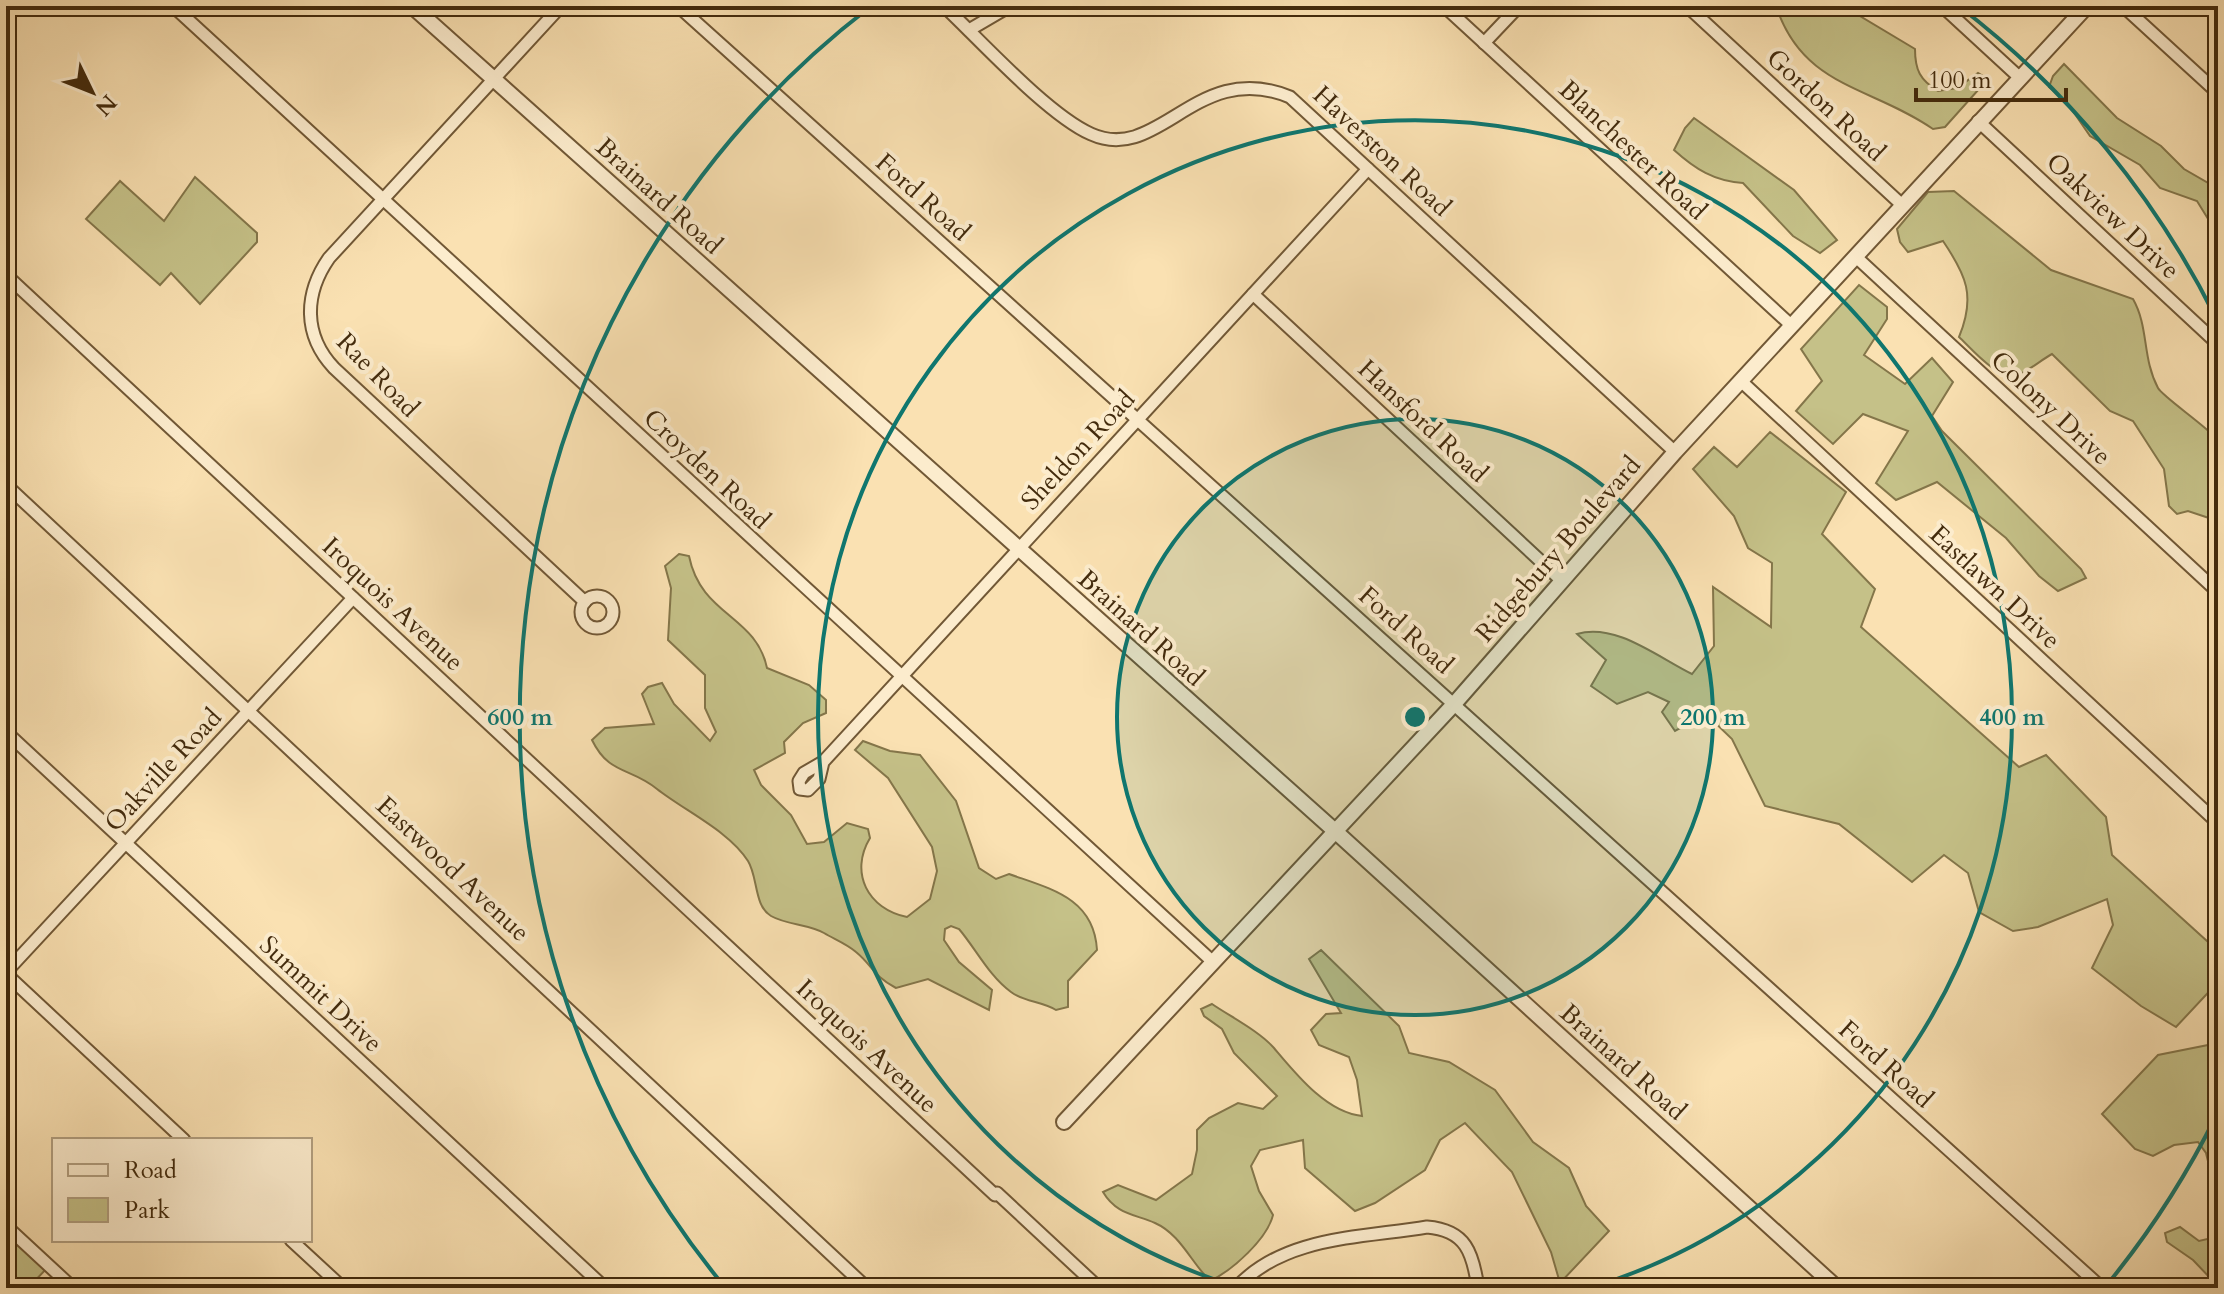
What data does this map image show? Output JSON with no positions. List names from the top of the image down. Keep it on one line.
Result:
{"streets":{"street":["Gordon Road","Blanchester Road","Haverston Road","Brainard Road","Ford Road","Oakview Drive","Rae Road","Colony Drive","Hansford Road","Sheldon Road","Croyden Road","Ridgebury Boulevard","Eastlawn Drive","Iroquois Avenue","Oakville Road","Eastwood Avenue","Summit Drive"]},"crossings":[["Gordon Road","Ridgebury Boulevard"],["Blanchester Road","Ridgebury Boulevard"],["Haverston Road","Sheldon Road"],["Haverston Road","Ridgebury Boulevard"],["Brainard Road","Rae Road"],["Brainard Road","Sheldon Road"],["Brainard Road","Ridgebury Boulevard"],["Ford Road","Sheldon Road"],["Ford Road","Ridgebury Boulevard"],["Oakview Drive","Ridgebury Boulevard"],["Rae Road","Croyden Road"],["Colony Drive","Ridgebury Boulevard"],["Hansford Road","Sheldon Road"],["Hansford Road","Ridgebury Boulevard"],["Sheldon Road","Croyden Road"],["Croyden Road","Ridgebury Boulevard"],["Ridgebury Boulevard","Eastlawn Drive"],["Iroquois Avenue","Oakville Road"],["Oakville Road","Eastwood Avenue"],["Oakville Road","Summit Drive"]],"legend":["Road","Park"],"scale_bar":"100 m","north":"bottom right","rings":["200 m","400 m","600 m"]}
